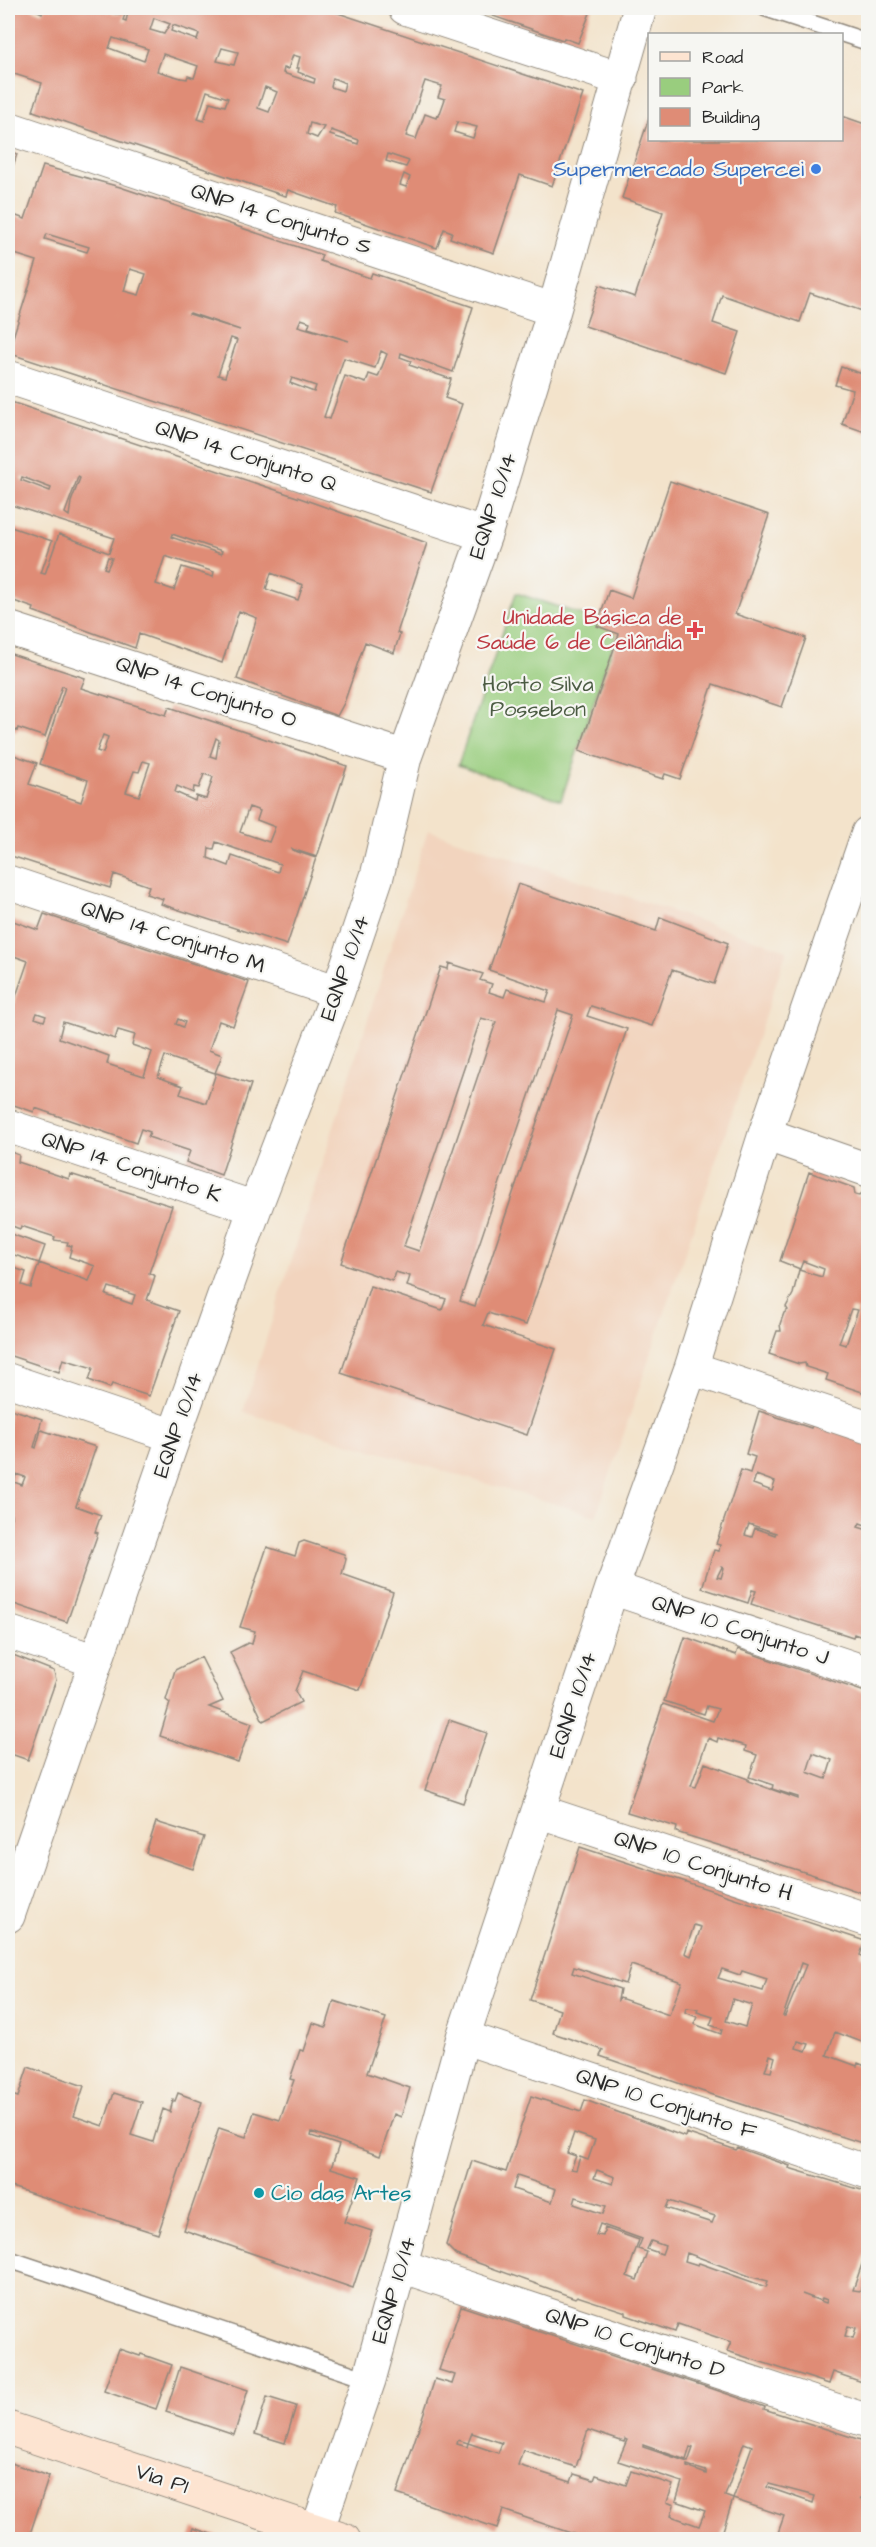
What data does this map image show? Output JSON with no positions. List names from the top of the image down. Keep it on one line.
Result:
{"streets":{"street":["QNP 14 Conjunto S","QNP 14 Conjunto Q","EQNP 10/14","QNP 14 Conjunto O","QNP 14 Conjunto M","QNP 14 Conjunto K","QNP 10 Conjunto J","QNP 10 Conjunto H","QNP 10 Conjunto F","QNP 10 Conjunto D","Via P1"]},"crossings":[["QNP 14 Conjunto S","EQNP 10/14"],["QNP 14 Conjunto Q","EQNP 10/14"],["EQNP 10/14","QNP 14 Conjunto O"],["EQNP 10/14","QNP 14 Conjunto M"],["EQNP 10/14","QNP 14 Conjunto K"],["EQNP 10/14","QNP 10 Conjunto J"],["EQNP 10/14","QNP 10 Conjunto H"],["EQNP 10/14","QNP 10 Conjunto F"],["EQNP 10/14","QNP 10 Conjunto D"],["EQNP 10/14","Via P1"]],"parks":["Horto Silva Possebon"],"places":{"other":["Supermercado Supercei","Cio das Artes"],"health":["Unidade Básica de Saúde 6 de Ceilândia"]},"legend":["Road","Park","Building"]}
